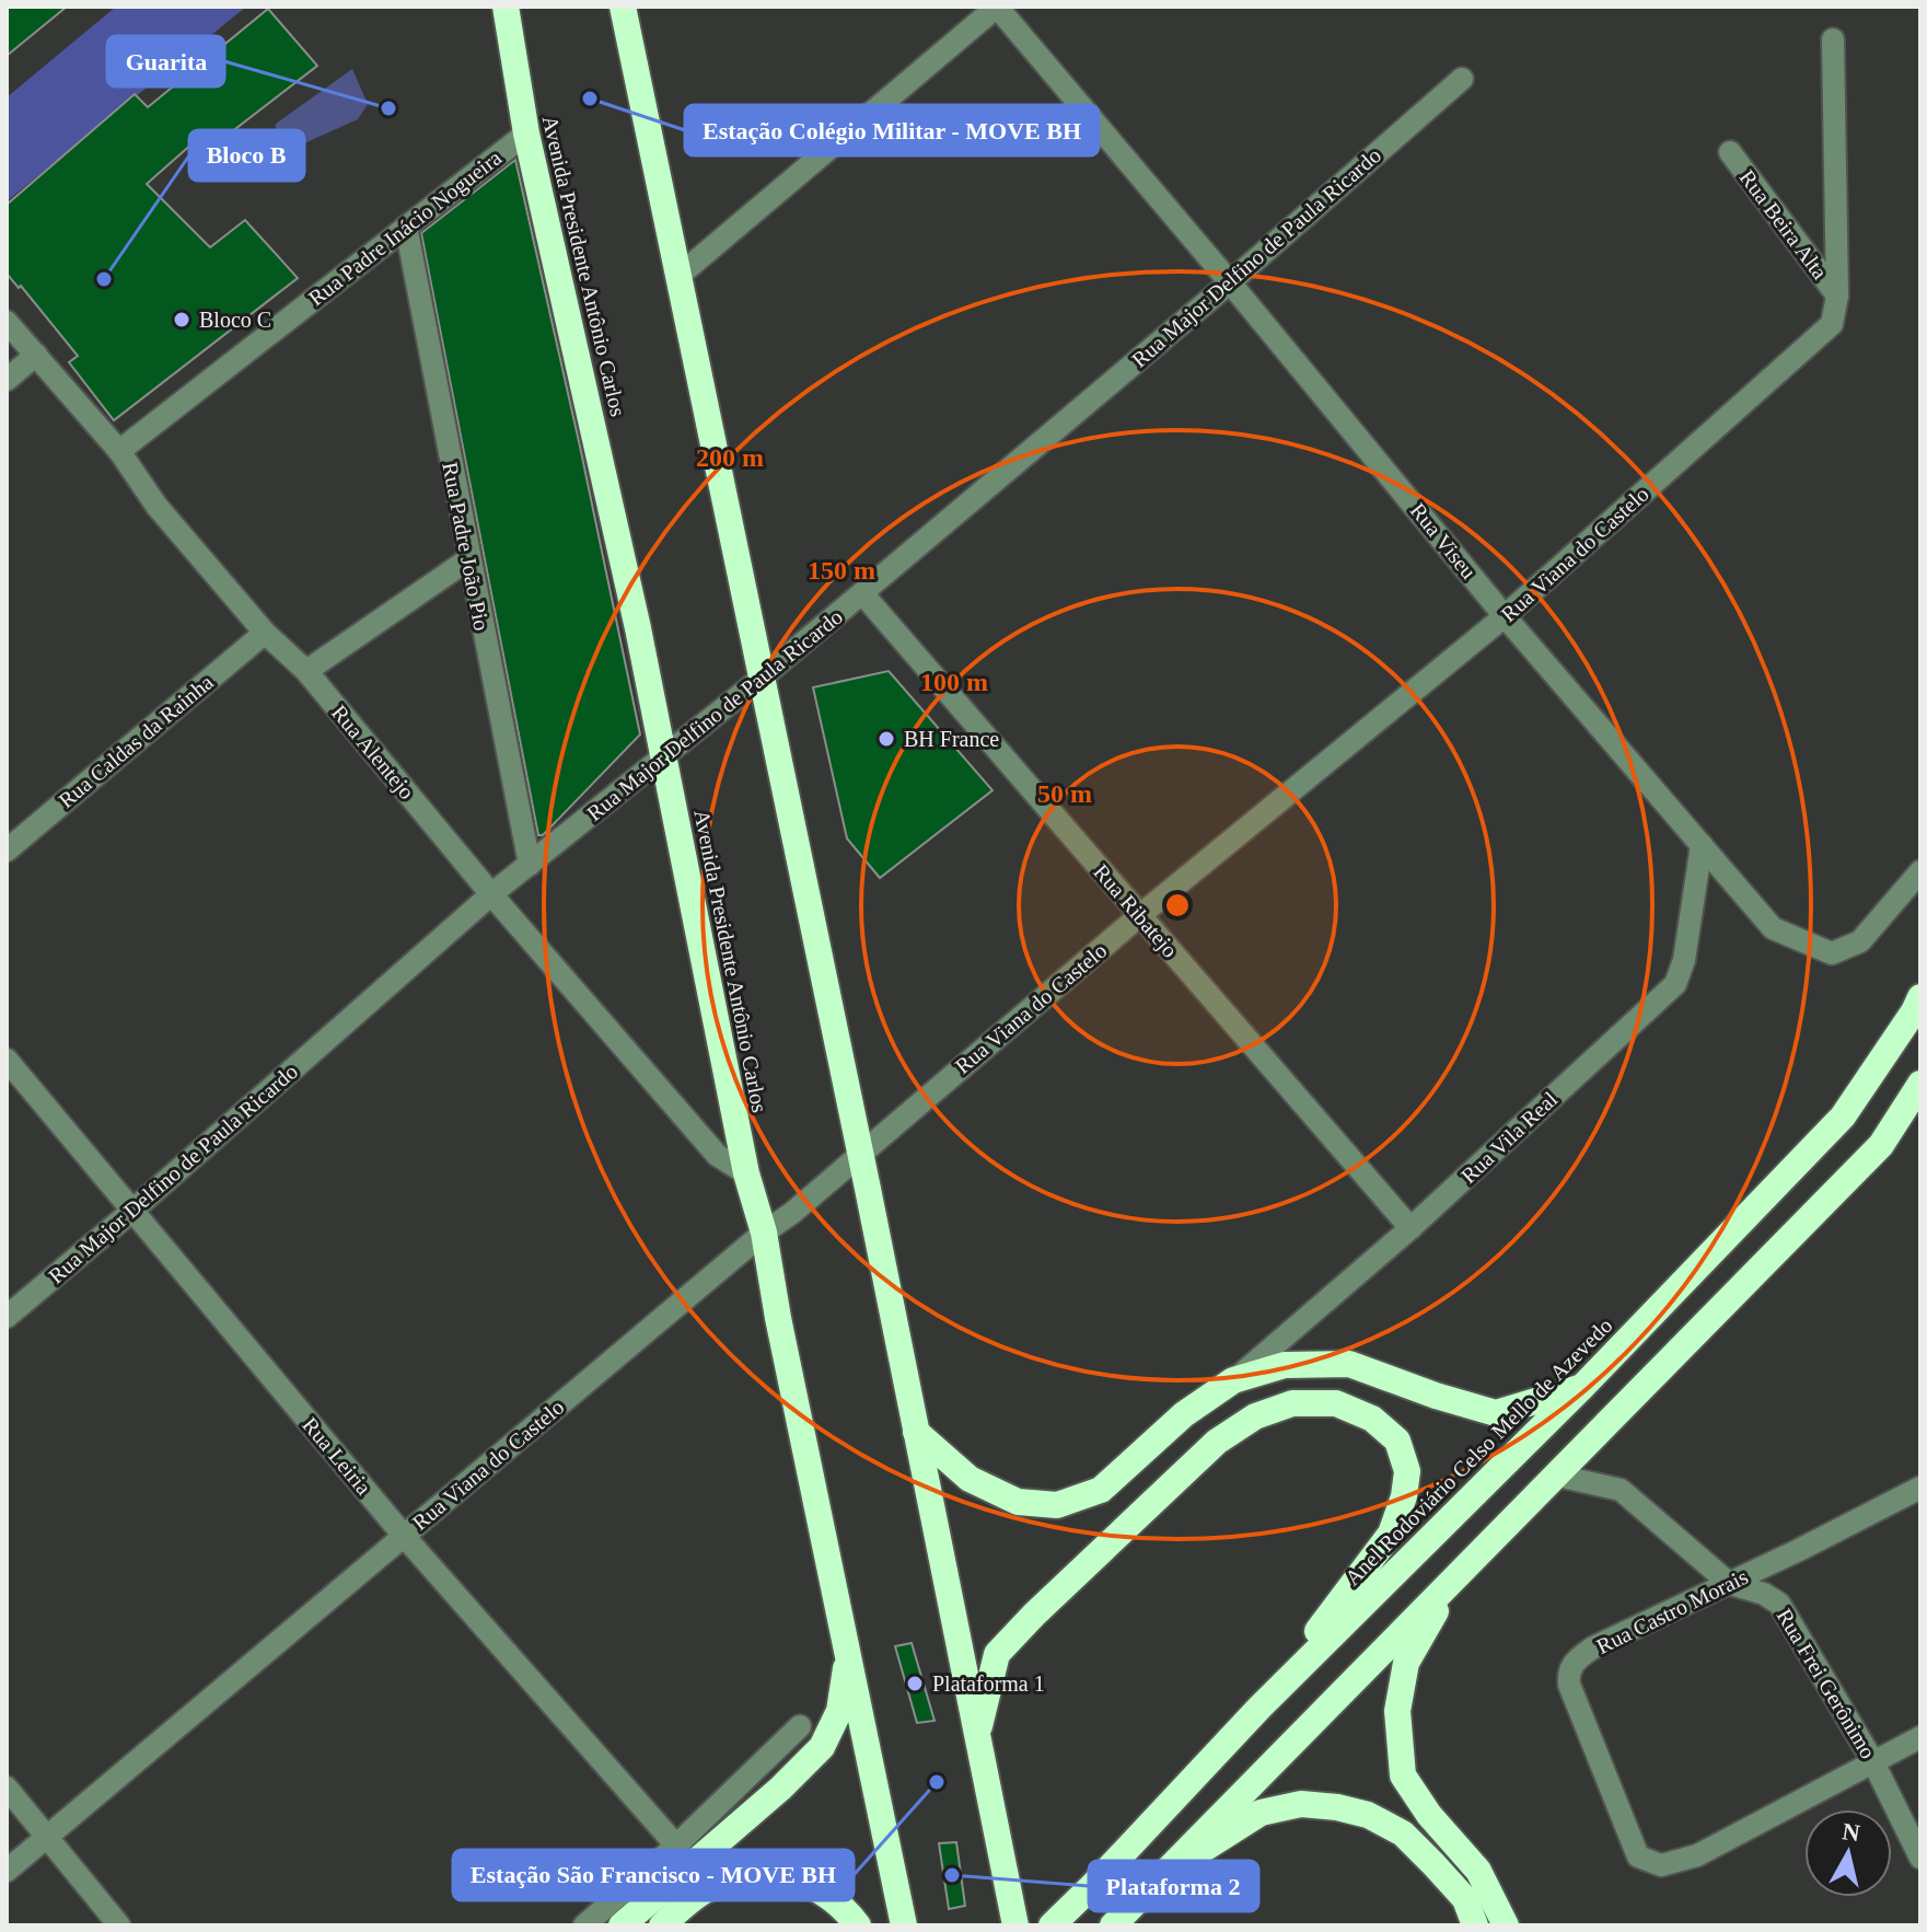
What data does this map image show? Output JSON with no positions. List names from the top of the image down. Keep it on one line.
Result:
{"streets":{"highway":["Avenida Presidente Antônio Carlos","Anel Rodoviário Celso Mello de Azevedo"],"street":["Rua Beira Alta","Rua Padre Inácio Nogueira","Rua Major Delfino de Paula Ricardo","Rua Viseu","Rua Padre João Pio","Rua Viana do Castelo","Rua Caldas da Rainha","Rua Alentejo","Rua Ribatejo","Rua Vila Real","Rua Leiria","Rua Castro Morais","Rua Frei Gerônimo"]},"crossings":[["Rua Beira Alta","Rua Viana do Castelo"],["Rua Padre Inácio Nogueira","Avenida Presidente Antônio Carlos"],["Rua Padre Inácio Nogueira","Rua Padre João Pio"],["Rua Padre Inácio Nogueira","Rua Alentejo"],["Rua Major Delfino de Paula Ricardo","Avenida Presidente Antônio Carlos"],["Rua Major Delfino de Paula Ricardo","Rua Viseu"],["Rua Major Delfino de Paula Ricardo","Rua Padre João Pio"],["Rua Major Delfino de Paula Ricardo","Rua Alentejo"],["Rua Major Delfino de Paula Ricardo","Rua Ribatejo"],["Rua Major Delfino de Paula Ricardo","Rua Leiria"],["Avenida Presidente Antônio Carlos","Rua Viana do Castelo"],["Avenida Presidente Antônio Carlos","Rua Alentejo"],["Rua Viseu","Rua Viana do Castelo"],["Rua Viseu","Rua Vila Real"],["Rua Viana do Castelo","Rua Ribatejo"],["Rua Viana do Castelo","Rua Leiria"],["Rua Caldas da Rainha","Rua Alentejo"],["Rua Ribatejo","Rua Vila Real"],["Rua Castro Morais","Rua Frei Gerônimo"]],"places":["Estação Colégio Militar - MOVE BH","Guarita","Bloco B","Bloco C","BH France","Plataforma 1","Estação São Francisco - MOVE BH","Plataforma 2"],"north":"top","rings":["200 m","150 m","100 m","50 m"]}
